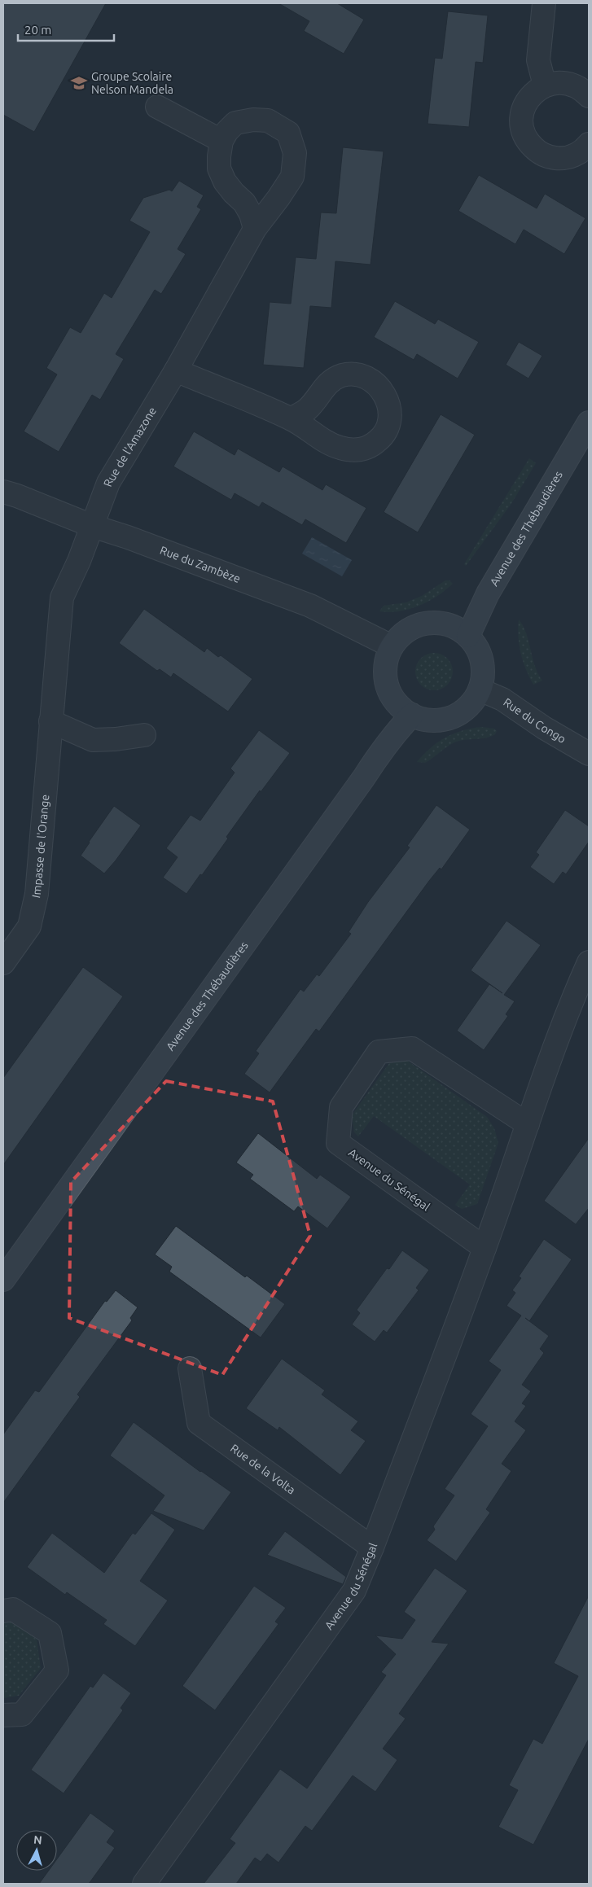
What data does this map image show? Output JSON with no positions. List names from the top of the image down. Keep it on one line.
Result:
{"streets":{"street":["Rue de l'Amazone","Avenue des Thébaudières","Rue du Zambèze","Rue du Congo","Impasse de l'Orange","Avenue du Sénégal","Rue de la Volta"]},"crossings":[["Rue de l'Amazone","Rue du Zambèze"],["Rue de l'Amazone","Impasse de l'Orange"],["Avenue des Thébaudières","Rue du Zambèze"],["Avenue des Thébaudières","Rue du Congo"],["Rue du Zambèze","Rue du Congo"],["Rue du Zambèze","Impasse de l'Orange"],["Avenue du Sénégal","Rue de la Volta"]],"places":{"school or university":["Groupe Scolaire Nelson Mandela"]},"scale_bar":"20 m","north":"top"}
